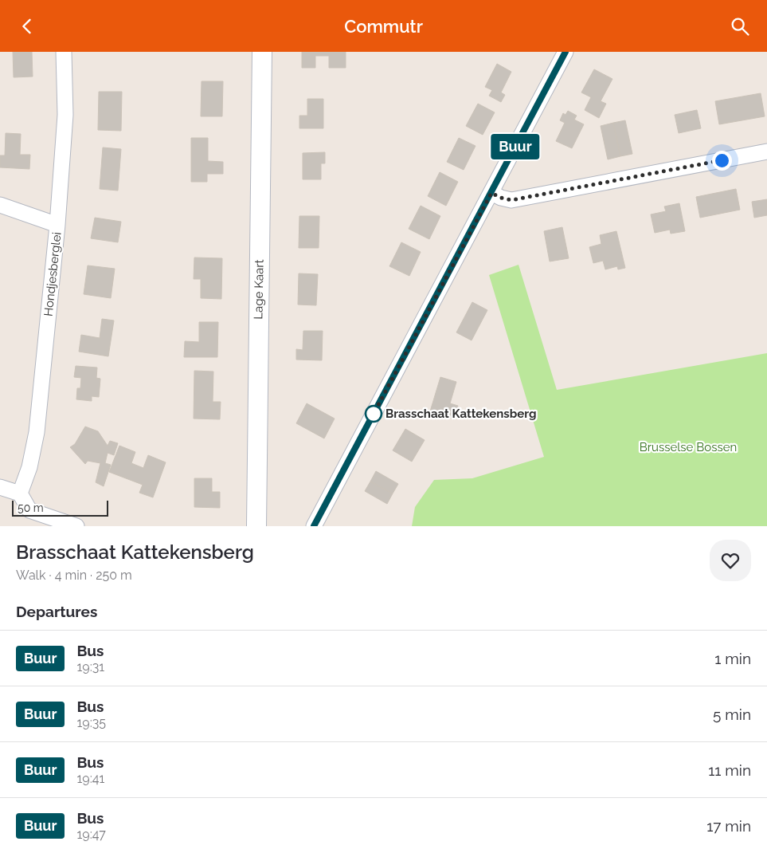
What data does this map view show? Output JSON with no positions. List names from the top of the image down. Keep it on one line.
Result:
{"streets":{"street":["Hondjesberglei","Lage Kaart"]},"parks":["Brusselse Bossen"],"places":["Brasschaat Kattekensberg"],"lines":["bus line Buur"],"scale_bar":"50 m","page":{"header":"Commutr","on_map":"Buur","scale":"50 m","heading":[["Brasschaat Kattekensberg","Walk · 4 min · 250 m"],"Departures"],"list":[{"mark":"Buur","name":"Bus","note":"19:31","value":"1 min"},{"mark":"Buur","name":"Bus","note":"19:35","value":"5 min"},{"mark":"Buur","name":"Bus","note":"19:41","value":"11 min"},{"mark":"Buur","name":"Bus","note":"19:47","value":"17 min"}]}}
